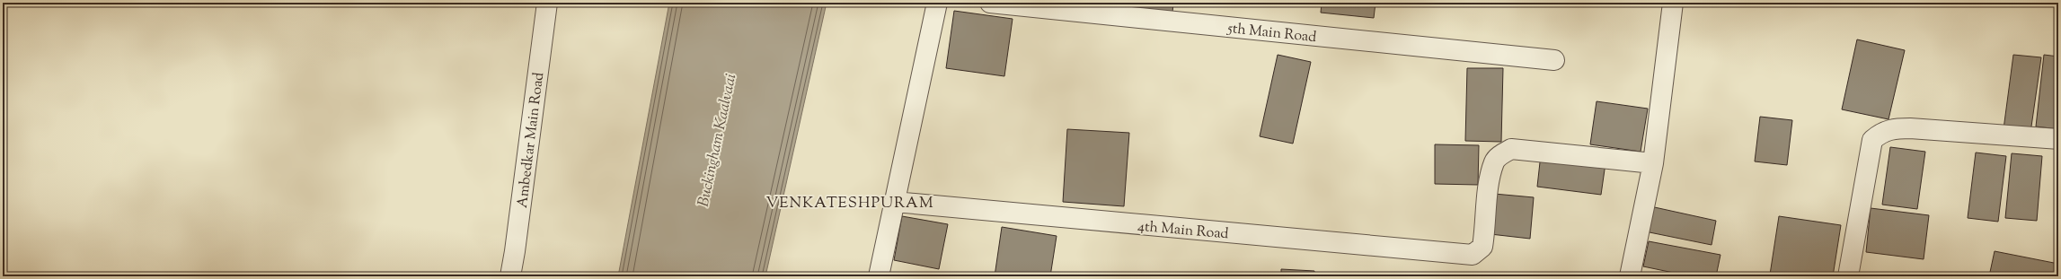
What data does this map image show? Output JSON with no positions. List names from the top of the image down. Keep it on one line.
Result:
{"streets":{"street":["5th Main Road","Ambedkar Main Road","4th Main Road"]},"districts":["VENKATESHPURAM"],"water":["Buckingham Kaalvaai"]}
